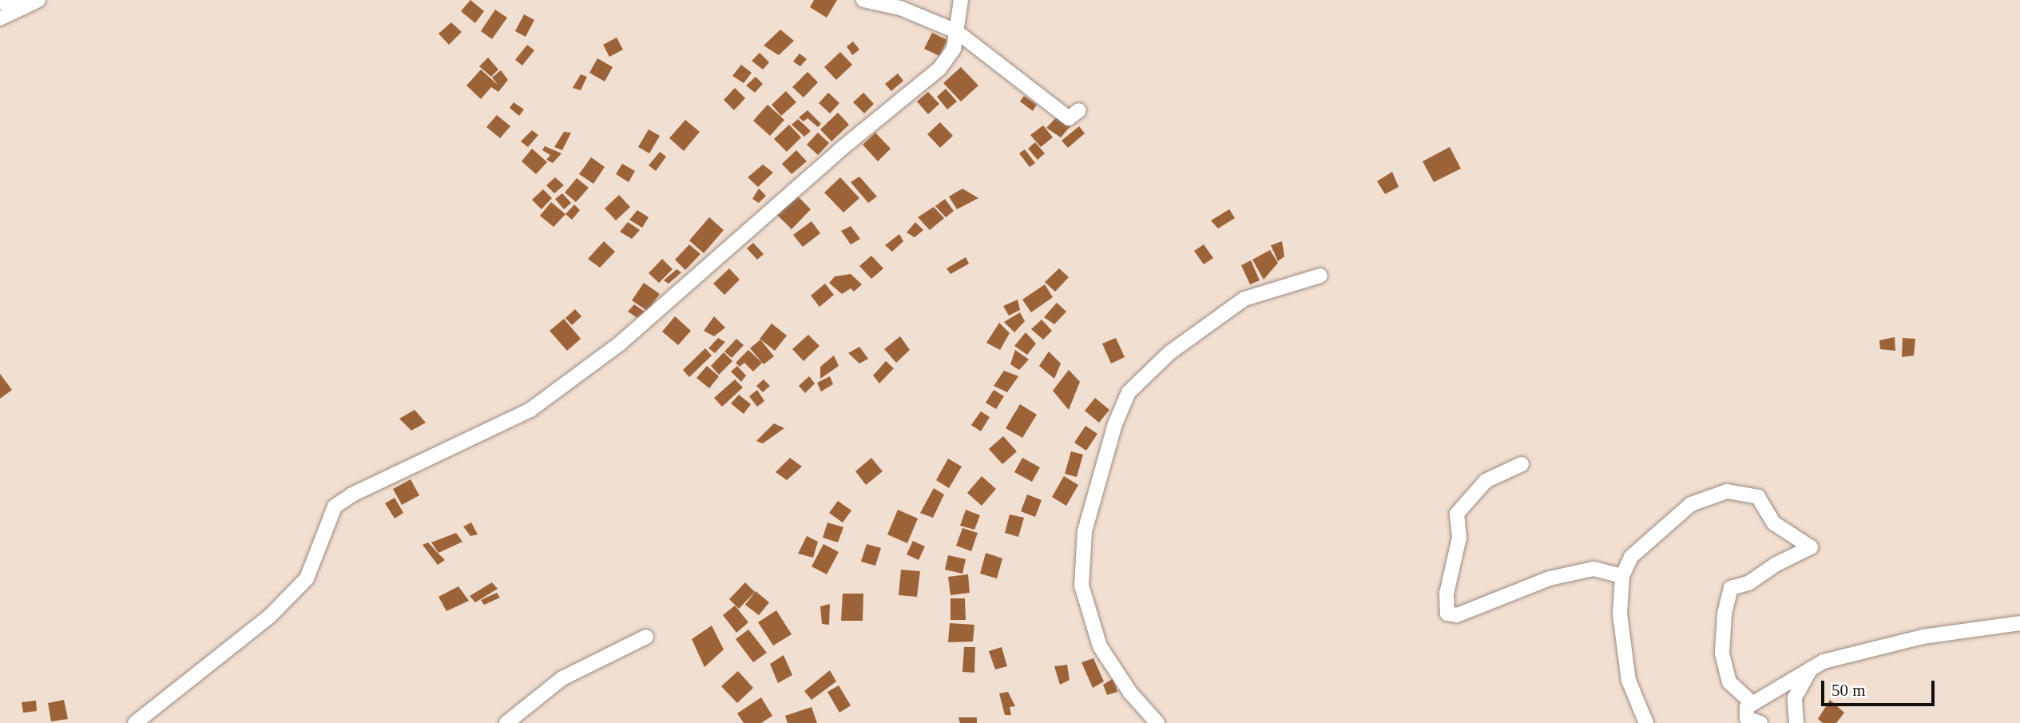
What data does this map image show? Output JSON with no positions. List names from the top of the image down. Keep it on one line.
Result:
{"scale_bar":"50 m"}
